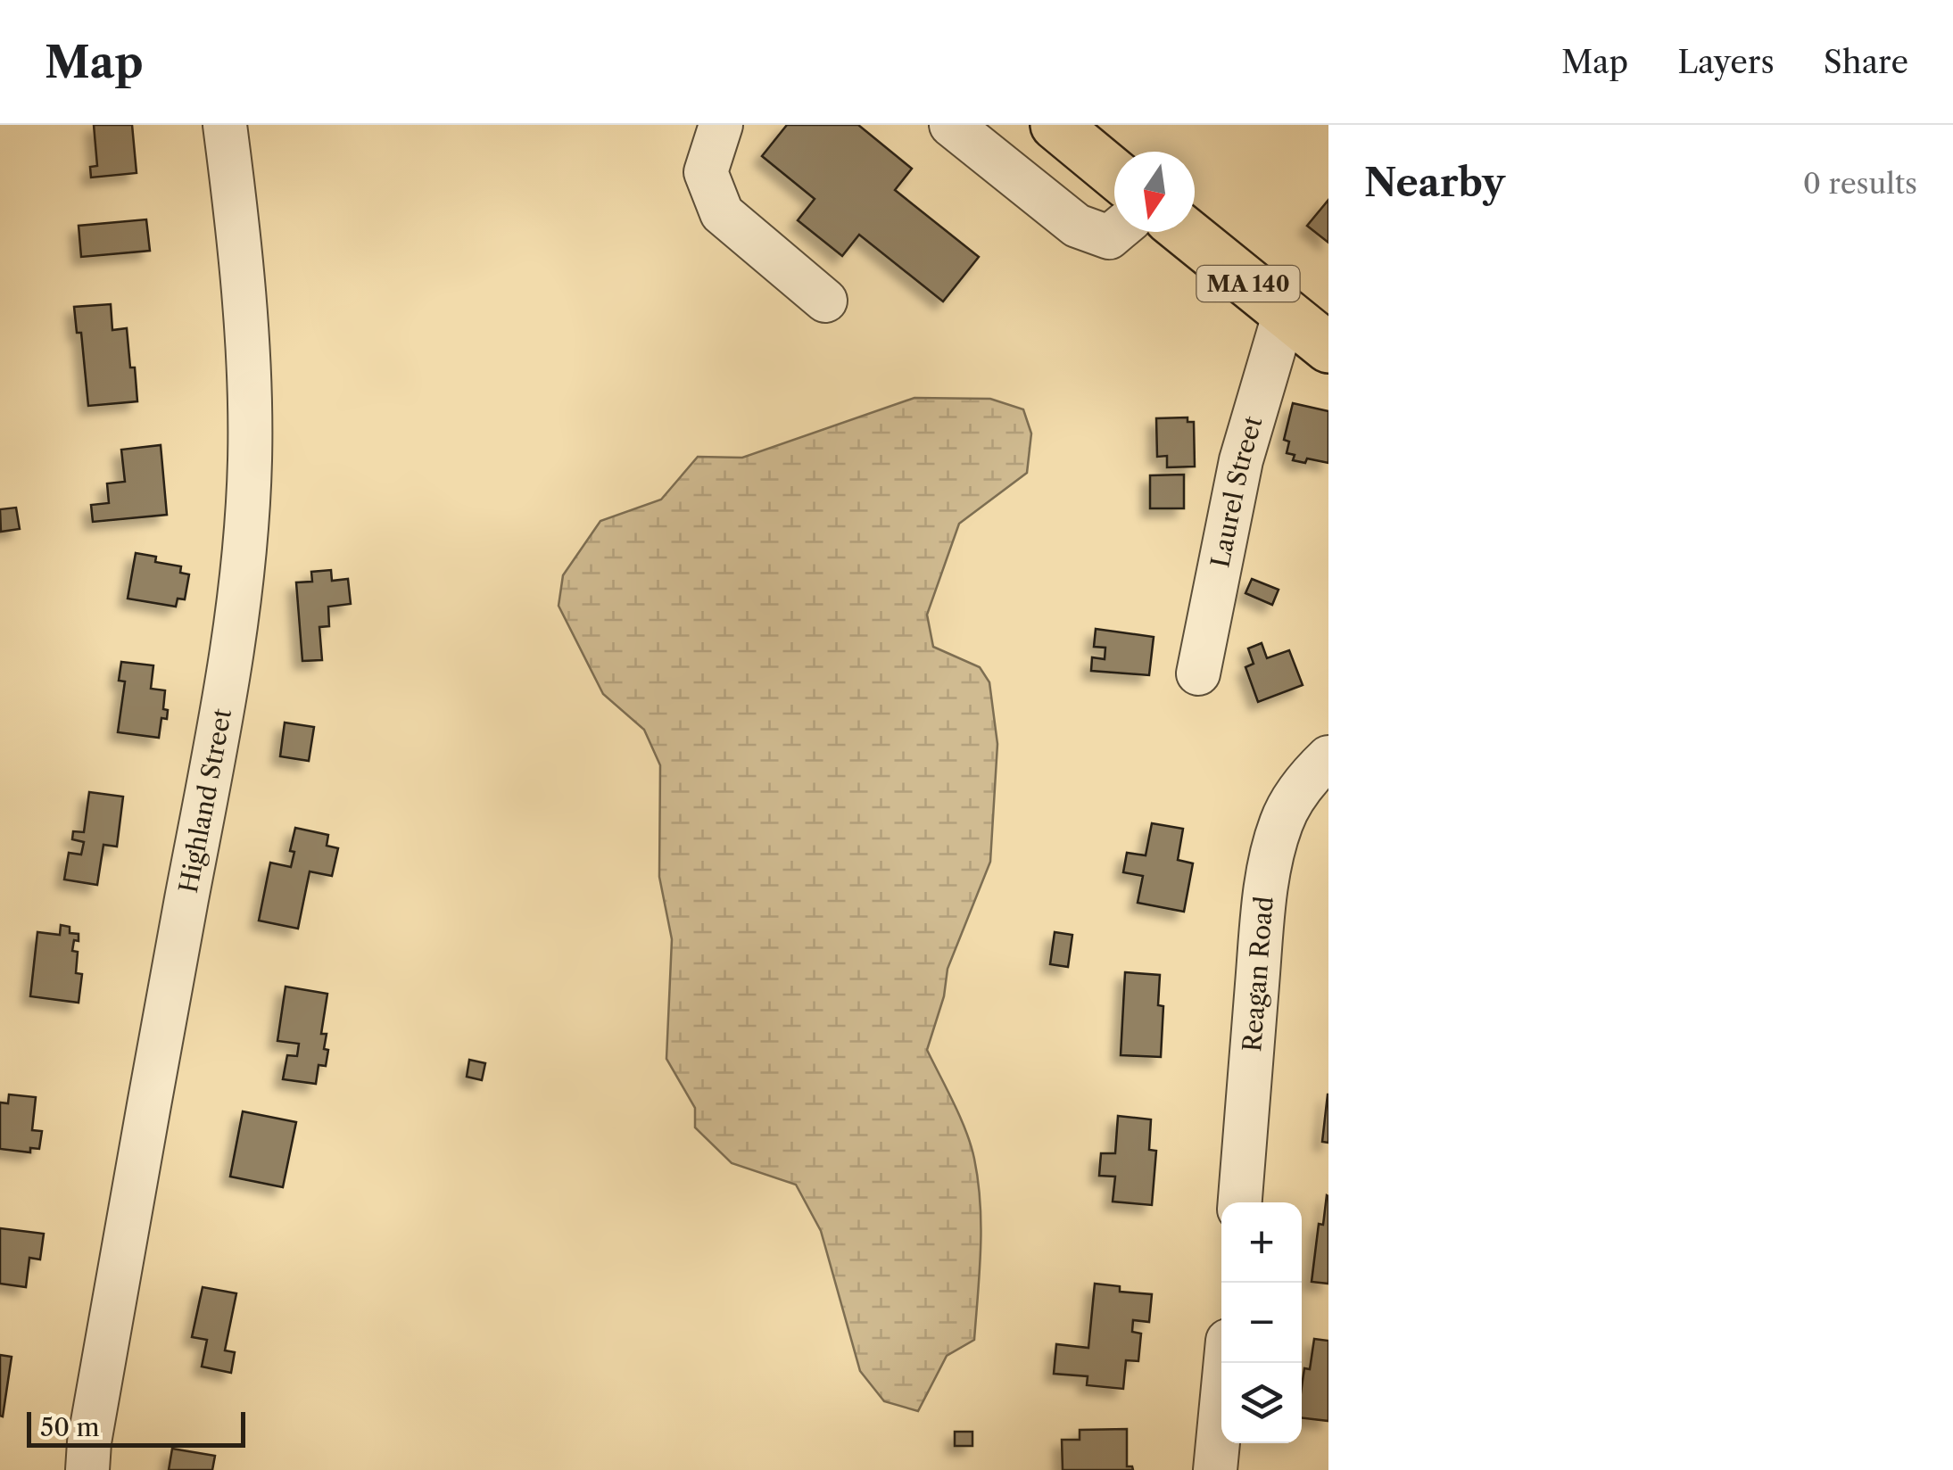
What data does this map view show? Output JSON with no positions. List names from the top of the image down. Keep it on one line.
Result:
{"streets":{"main road":["MA 140"],"street":["Laurel Street","Highland Street","Reagan Road"]},"crossings":[["MA 140","Laurel Street"]],"scale_bar":"50 m","north":"bottom","page":{"header":"Map","nav":["Map","Layers","Share"],"heading":["Nearby","0 results"],"map_buttons":["+","−"],"scale":"50 m"}}
